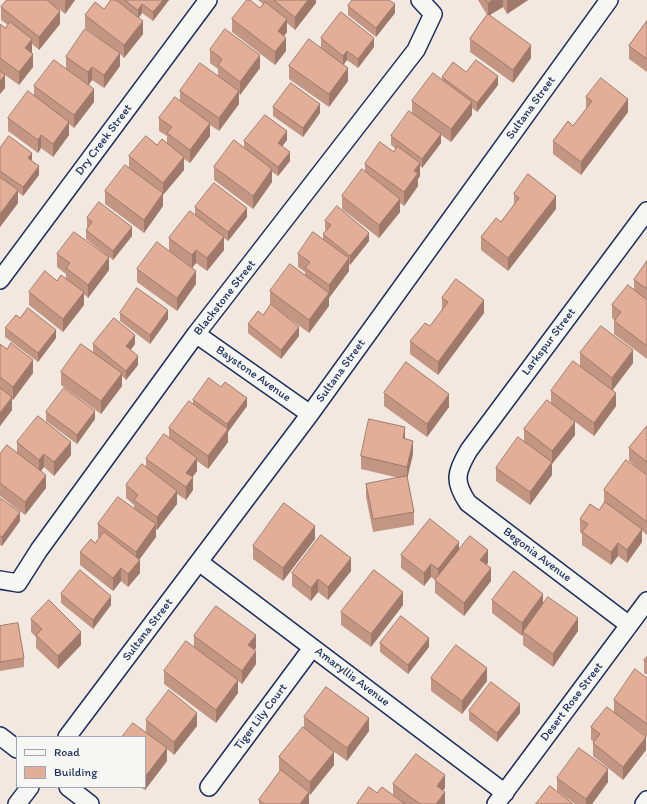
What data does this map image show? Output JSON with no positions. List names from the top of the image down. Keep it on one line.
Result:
{"streets":{"street":["Sultana Street","Dry Creek Street","Blackstone Street","Larkspur Street","Baystone Avenue","Begonia Avenue","Amaryllis Avenue","Desert Rose Street","Tiger Lily Court"]},"crossings":[["Sultana Street","Baystone Avenue"],["Sultana Street","Amaryllis Avenue"],["Blackstone Street","Baystone Avenue"],["Larkspur Street","Begonia Avenue"],["Begonia Avenue","Desert Rose Street"],["Amaryllis Avenue","Desert Rose Street"],["Amaryllis Avenue","Tiger Lily Court"]],"legend":["Road","Building"]}
